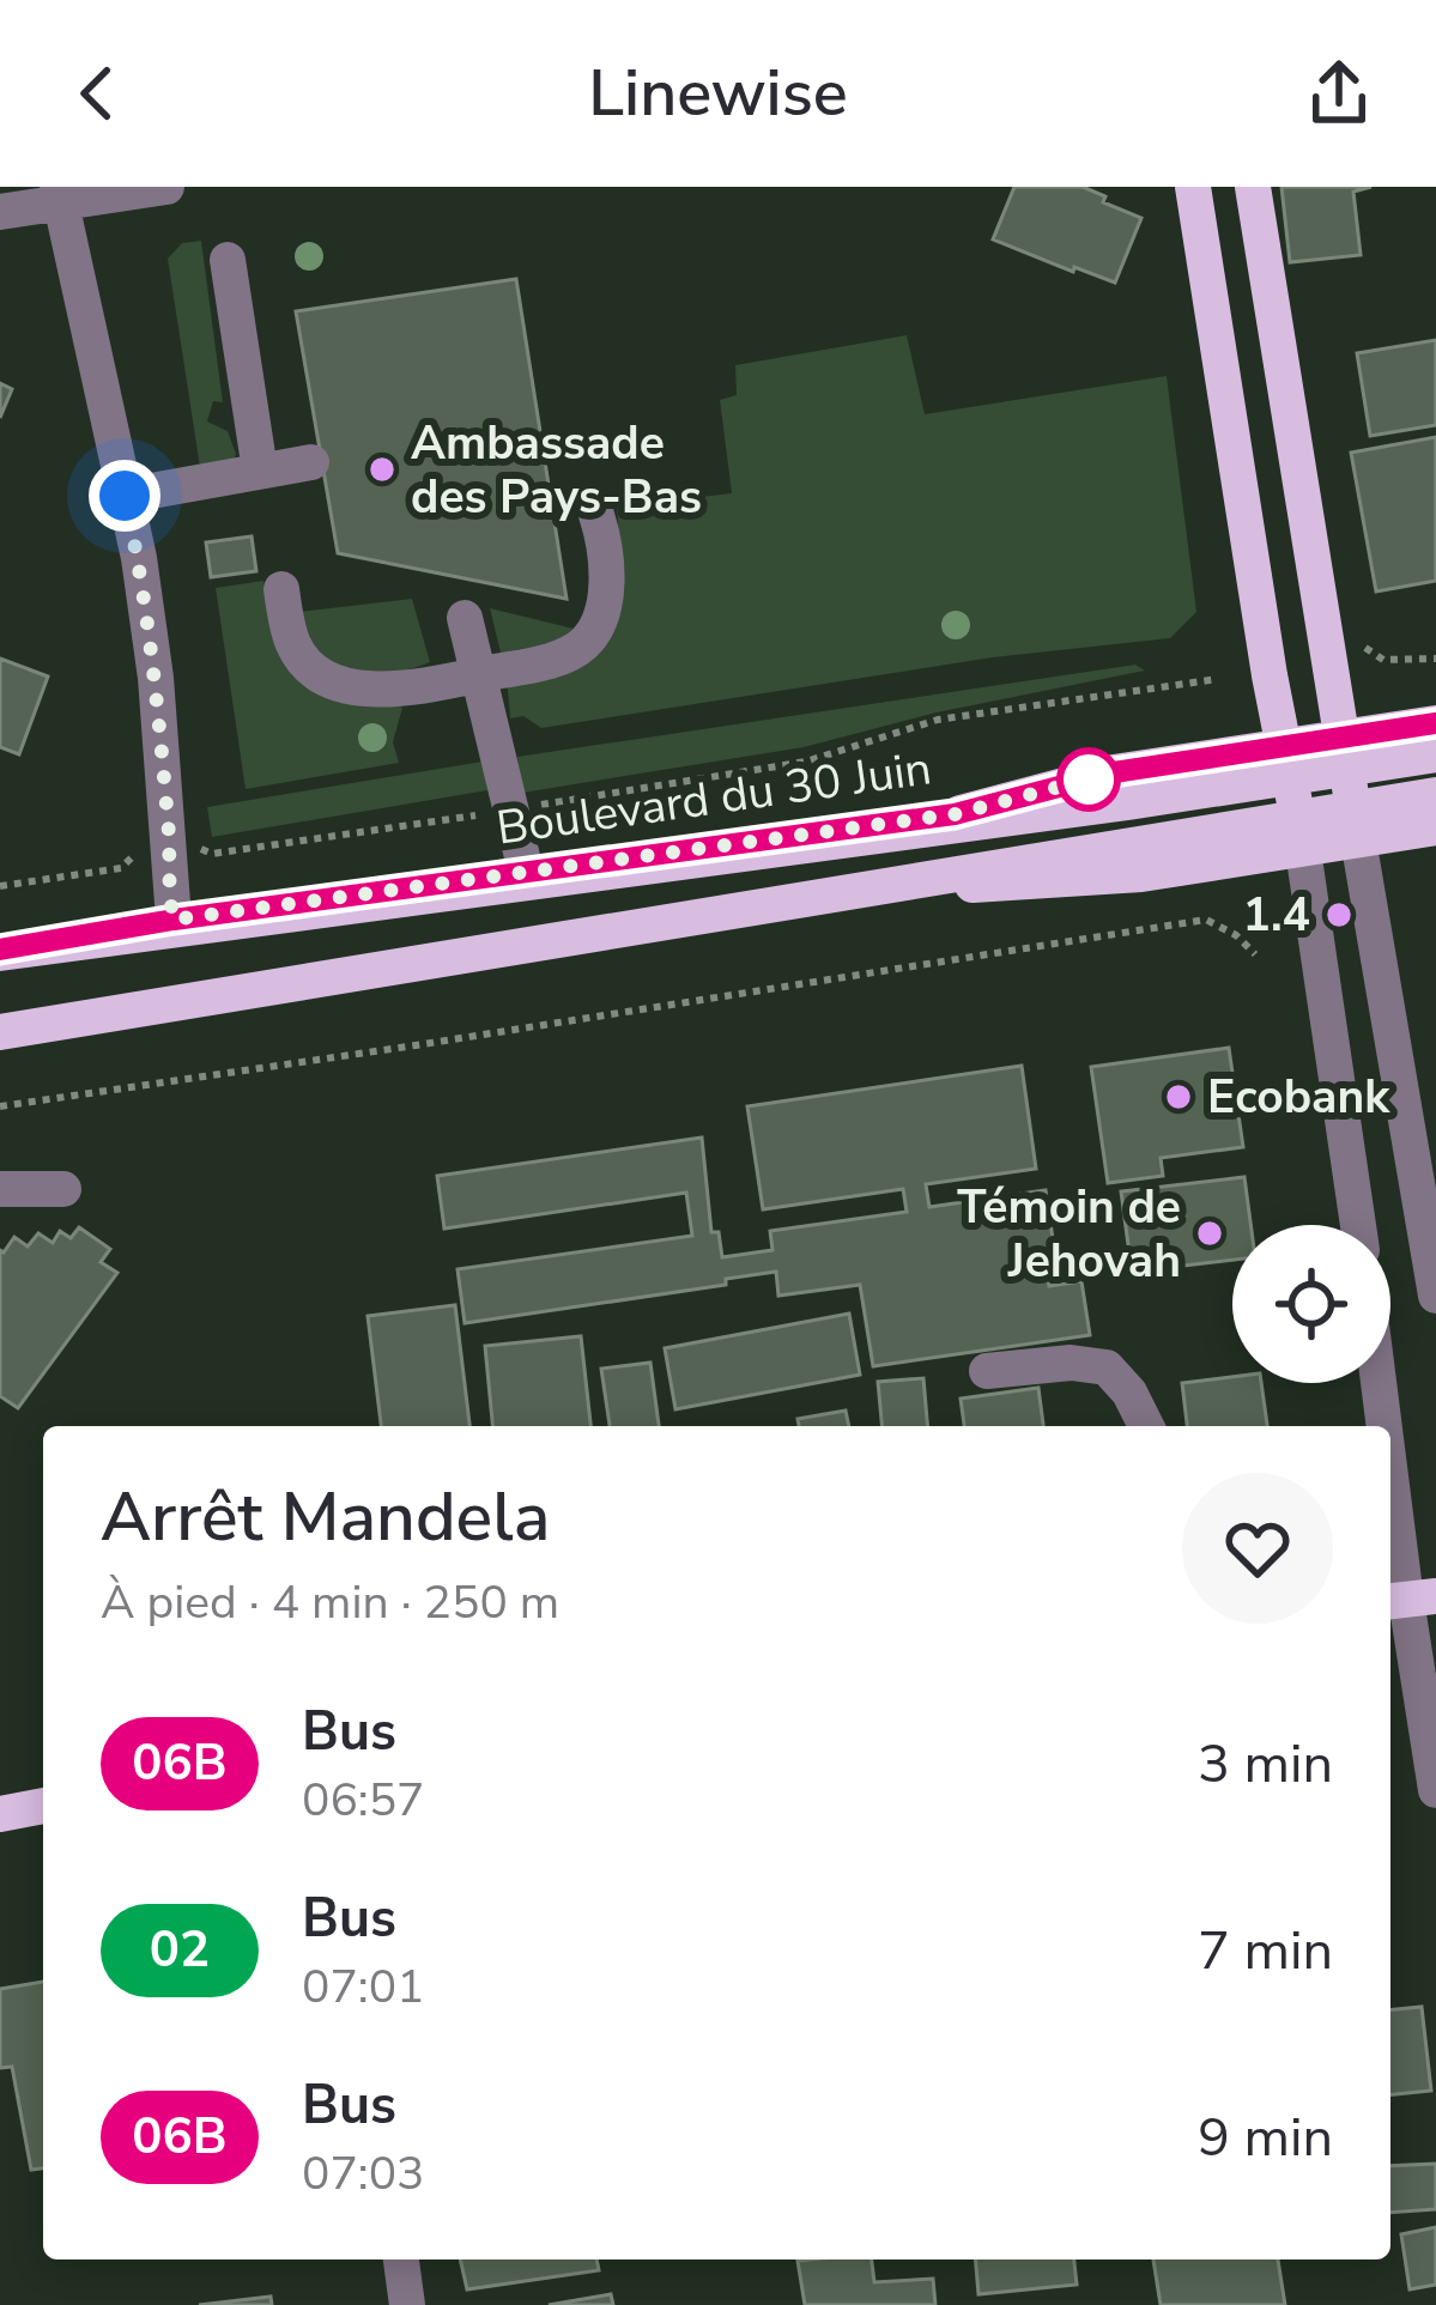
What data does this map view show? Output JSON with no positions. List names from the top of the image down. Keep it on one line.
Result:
{"streets":{"main road":["Boulevard du 30 Juin"]},"places":["Ambassade des Pays-Bas","1.4","Ecobank","Témoin de Jehovah"],"lines":["bus line 06B"],"page":{"header":"Linewise","heading":["Arrêt Mandela","À pied · 4 min · 250 m"],"list":[{"mark":"06B","name":"Bus","note":"06:57","value":"3 min"},{"mark":"02","name":"Bus","note":"07:01","value":"7 min"},{"mark":"06B","name":"Bus","note":"07:03","value":"9 min"}]}}
